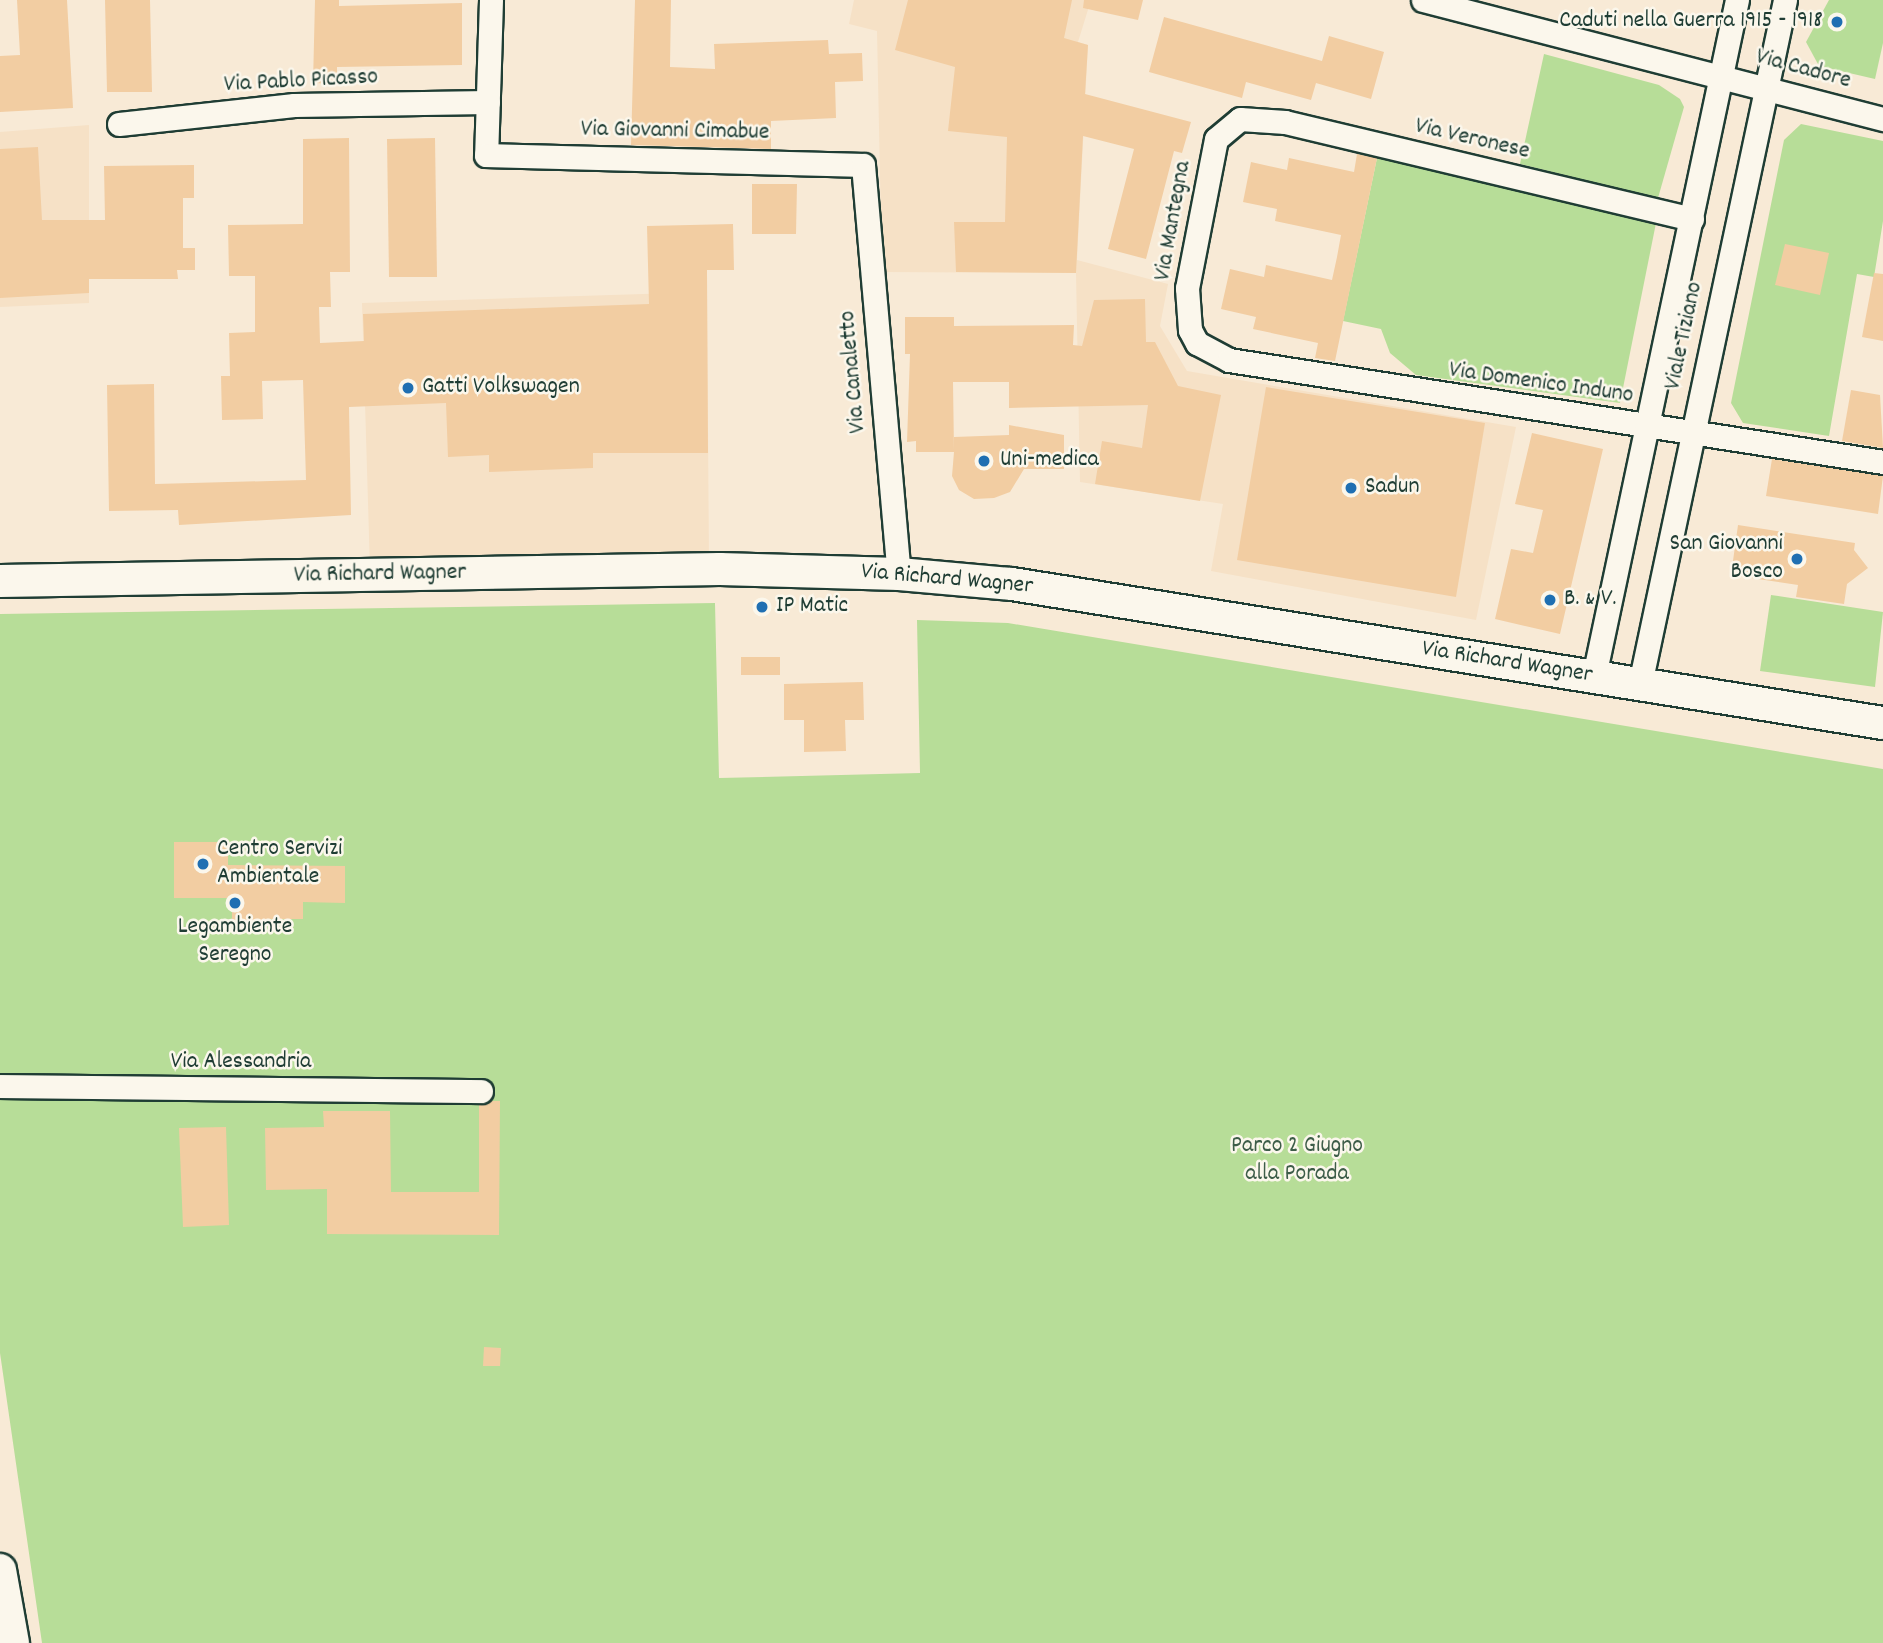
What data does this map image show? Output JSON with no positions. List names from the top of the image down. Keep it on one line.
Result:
{"streets":{"street":["Via Cadore","Via Pablo Picasso","Via Giovanni Cimabue","Via Veronese","Via Mantegna","Viale Tiziano","Via Canaletto","Via Domenico Induno","Via Richard Wagner","Via Alessandria"]},"crossings":[["Via Cadore","Viale Tiziano"],["Via Pablo Picasso","Via Giovanni Cimabue"],["Via Giovanni Cimabue","Via Canaletto"],["Via Veronese","Via Mantegna"],["Via Veronese","Viale Tiziano"],["Via Mantegna","Via Domenico Induno"],["Viale Tiziano","Via Domenico Induno"],["Viale Tiziano","Via Richard Wagner"],["Via Canaletto","Via Richard Wagner"]],"parks":["Parco 2 Giugno alla Porada"],"places":["Caduti nella Guerra 1915 - 1918","Gatti Volkswagen","Uni-medica","Sadun","San Giovanni Bosco","B. & V.","IP Matic","Centro Servizi Ambientale","Legambiente Seregno"]}
